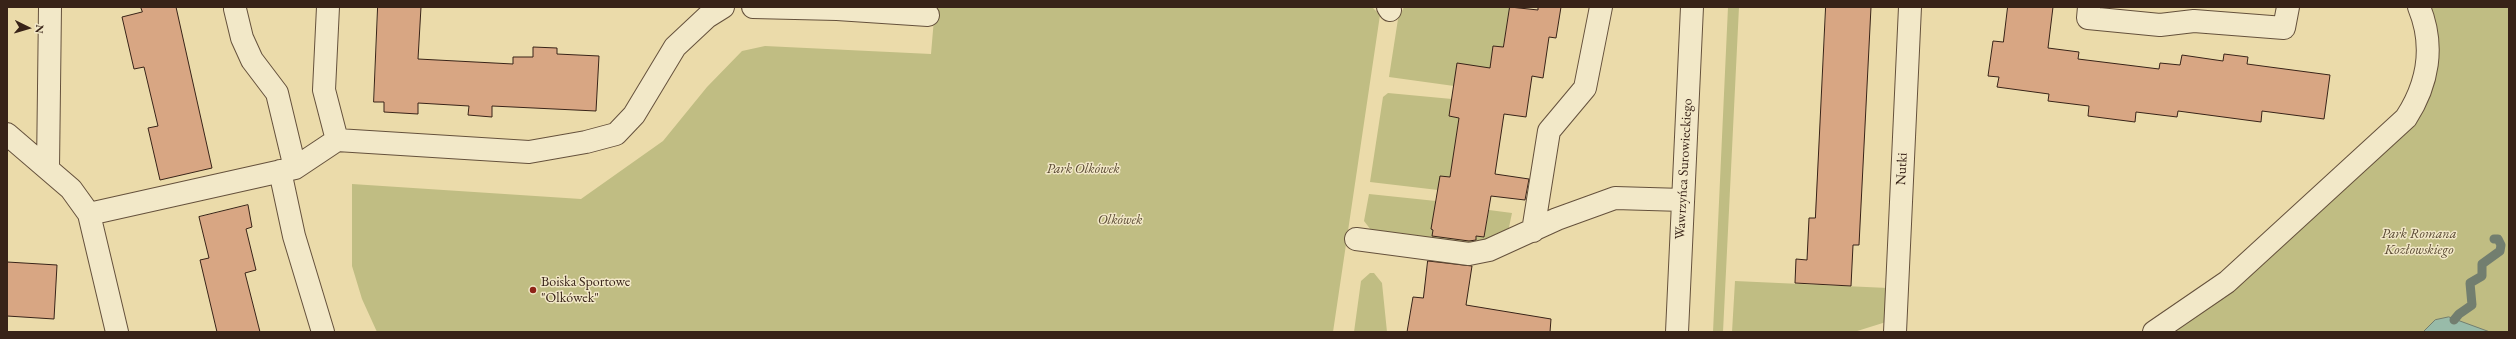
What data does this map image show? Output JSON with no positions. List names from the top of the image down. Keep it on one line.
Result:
{"streets":{"street":["Wawrzyńca Surowieckiego","Nutki"]},"parks":["Park Olkówek","Olkówek","Park Romana Kozłowskiego"],"places":["Boiska Sportowe \"Olkówek\""],"north":"right"}
